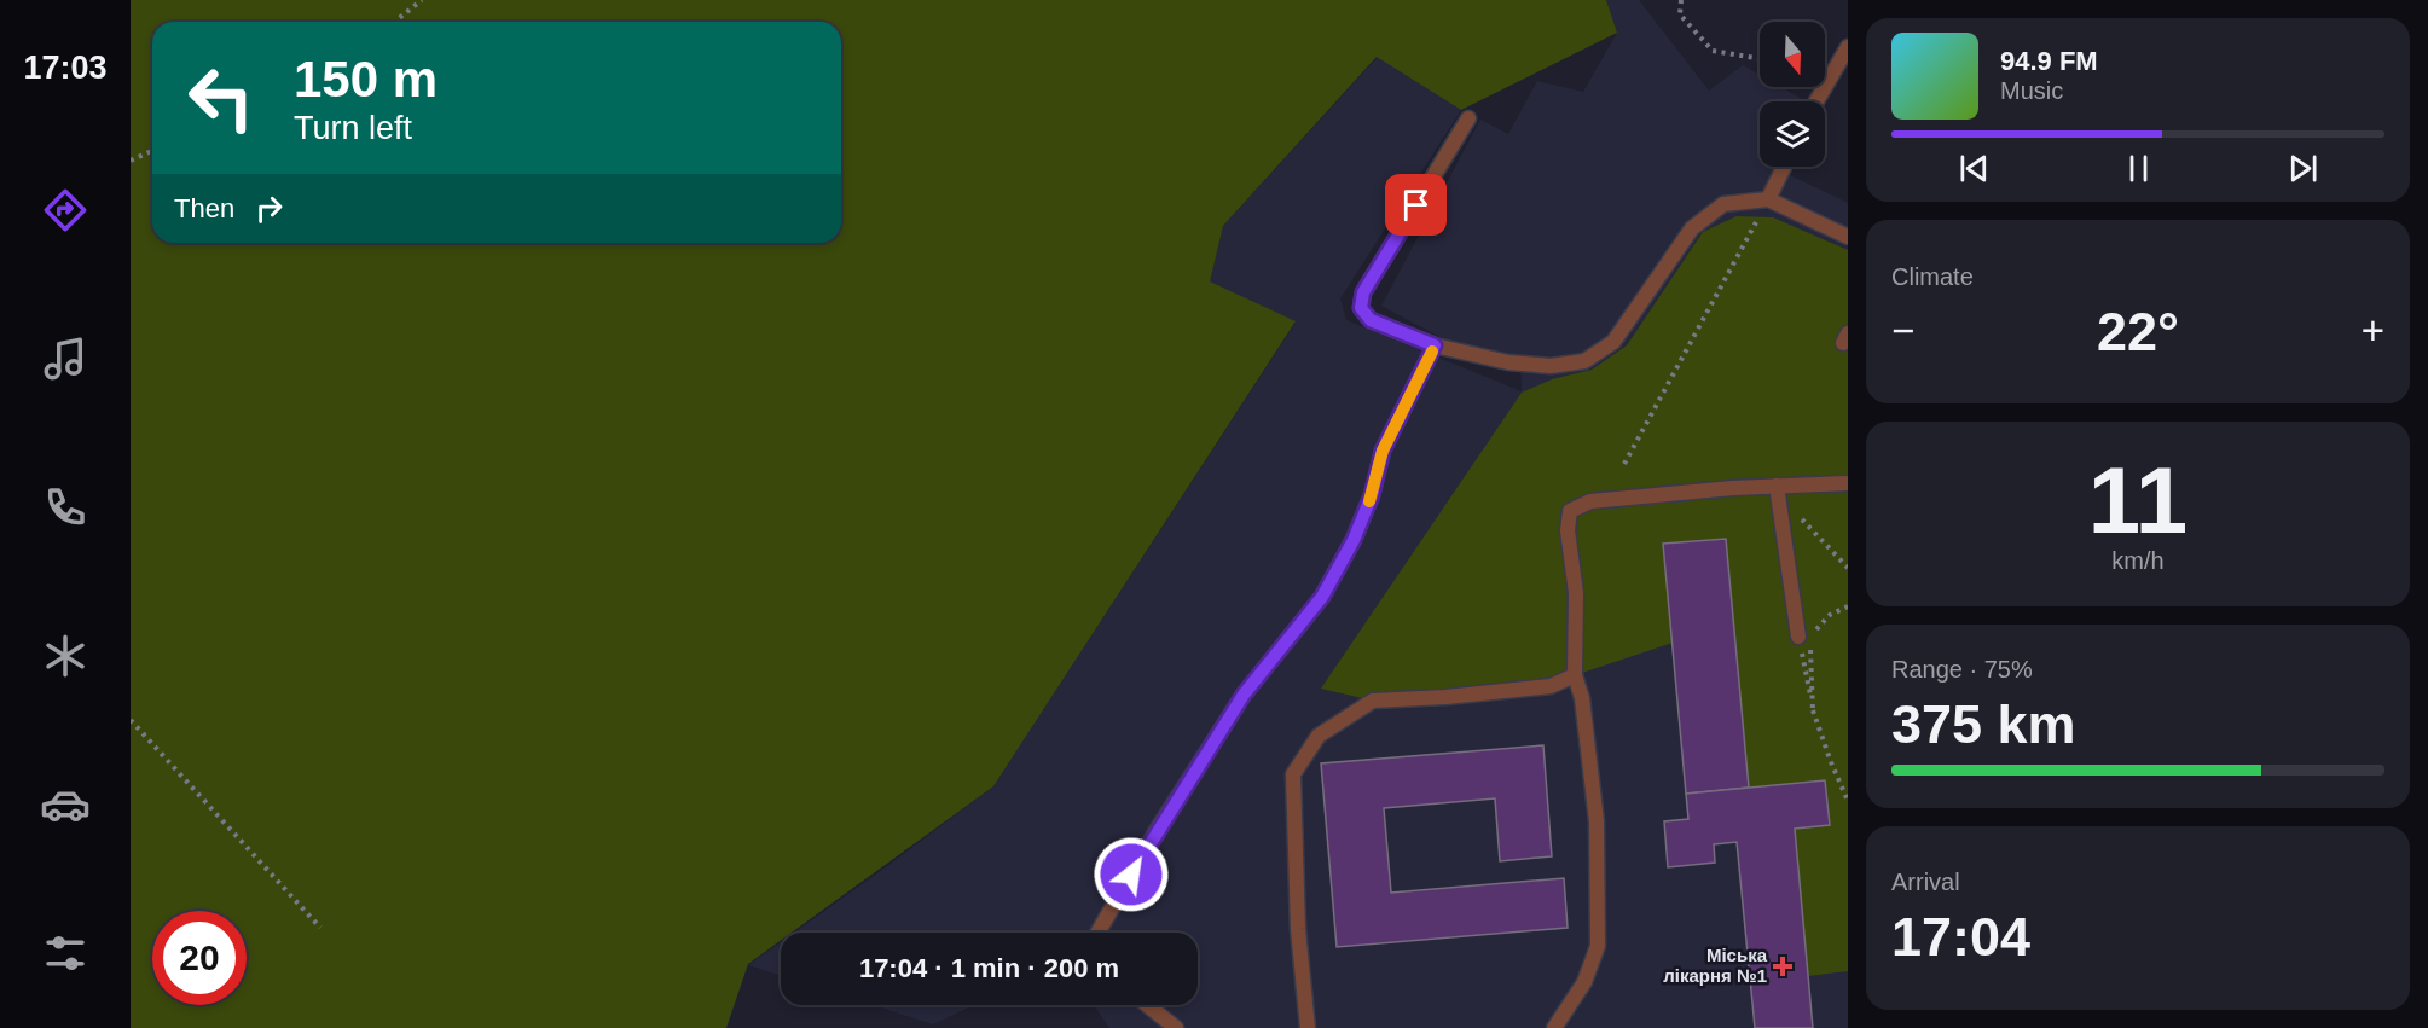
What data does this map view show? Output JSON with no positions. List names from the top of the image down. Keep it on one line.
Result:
{"places":{"health":["Міська лікарня №1"]},"north":"bottom","page":{"tabs":"17:03","turn":["150 m","Turn left"],"song":["94.9 FM","Music"],"then":"Then","tile":["Climate",["11","km/h"],["Range · 75%","375 km"],["Arrival","17:04"]],"heat":["−","22°","+"],"limit":"20","trip":"17:04 · 1 min · 200 m"}}
